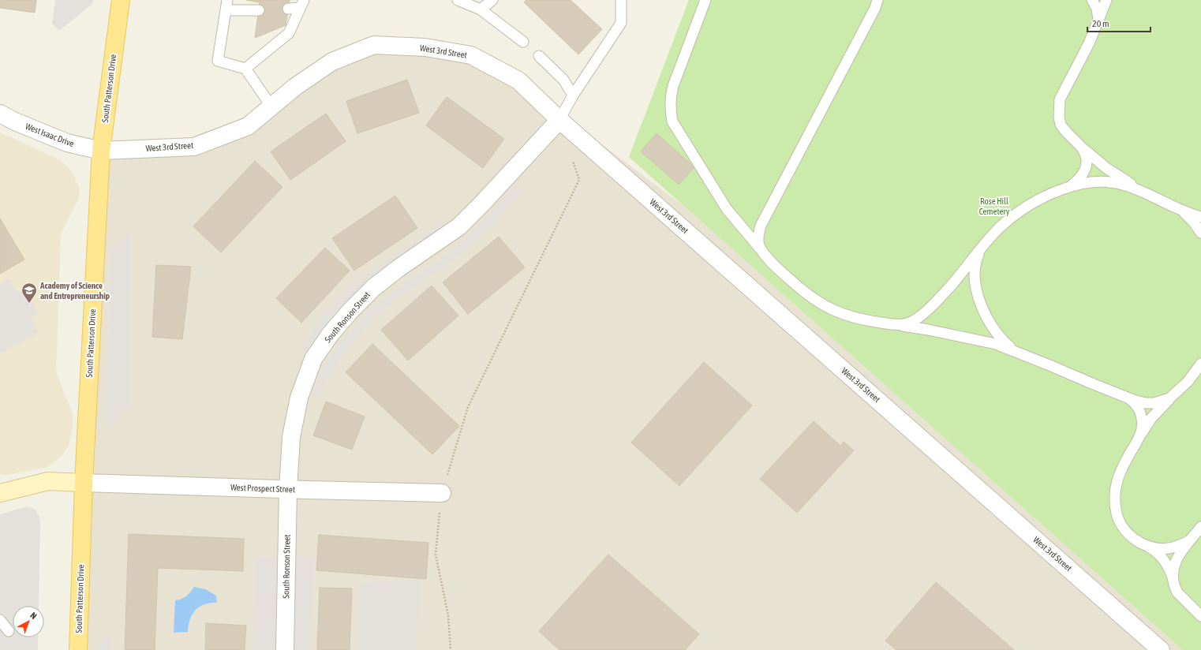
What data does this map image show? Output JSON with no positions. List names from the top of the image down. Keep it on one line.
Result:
{"streets":{"main road":["South Patterson Drive"],"street":["West 3rd Street","West Isaac Drive","South Ronson Street","West Prospect Street"]},"crossings":[["West 3rd Street","South Patterson Drive"],["West 3rd Street","West Isaac Drive"],["West 3rd Street","South Ronson Street"],["South Patterson Drive","West Isaac Drive"],["South Patterson Drive","West Prospect Street"],["South Ronson Street","West Prospect Street"]],"parks":["Rose Hill Cemetery"],"places":{"school or university":["Academy of Science and Entrepreneurship"]},"scale_bar":"20 m","north":"top right"}
